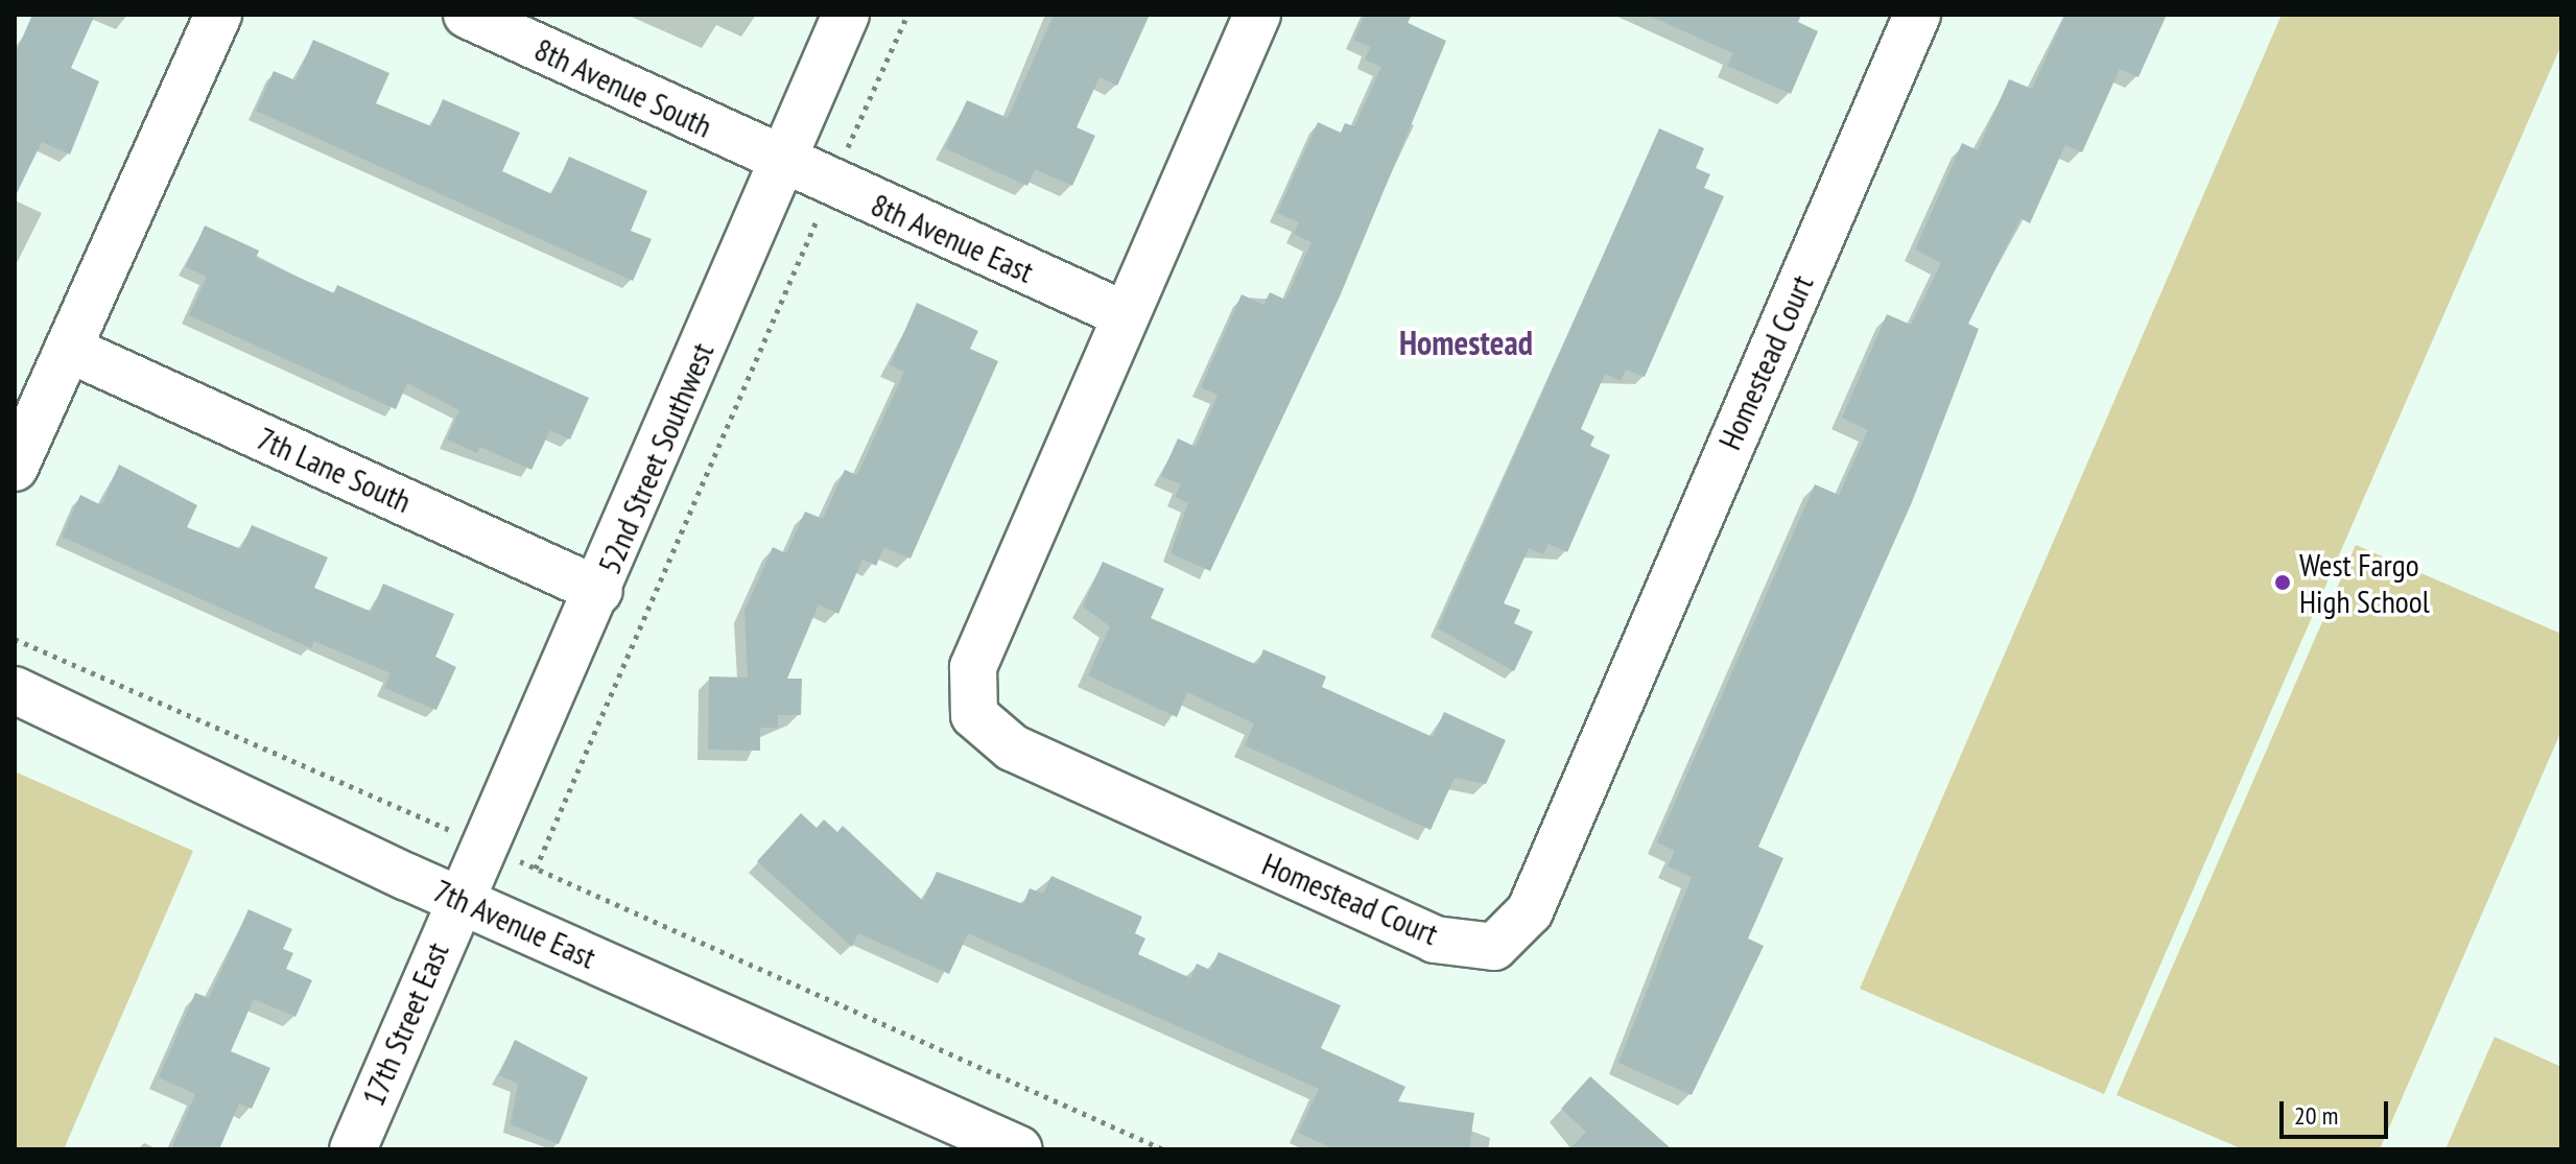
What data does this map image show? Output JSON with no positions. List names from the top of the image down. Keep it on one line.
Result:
{"streets":{"street":["8th Avenue South","8th Avenue East","Homestead Court","52nd Street Southwest","7th Lane South","7th Avenue East","17th Street East"]},"crossings":[["8th Avenue South","8th Avenue East"],["8th Avenue South","52nd Street Southwest"],["8th Avenue East","Homestead Court"],["8th Avenue East","52nd Street Southwest"],["52nd Street Southwest","7th Lane South"],["52nd Street Southwest","7th Avenue East"],["52nd Street Southwest","17th Street East"],["7th Avenue East","17th Street East"]],"districts":["Homestead"],"places":["West Fargo High School"],"scale_bar":"20 m"}
